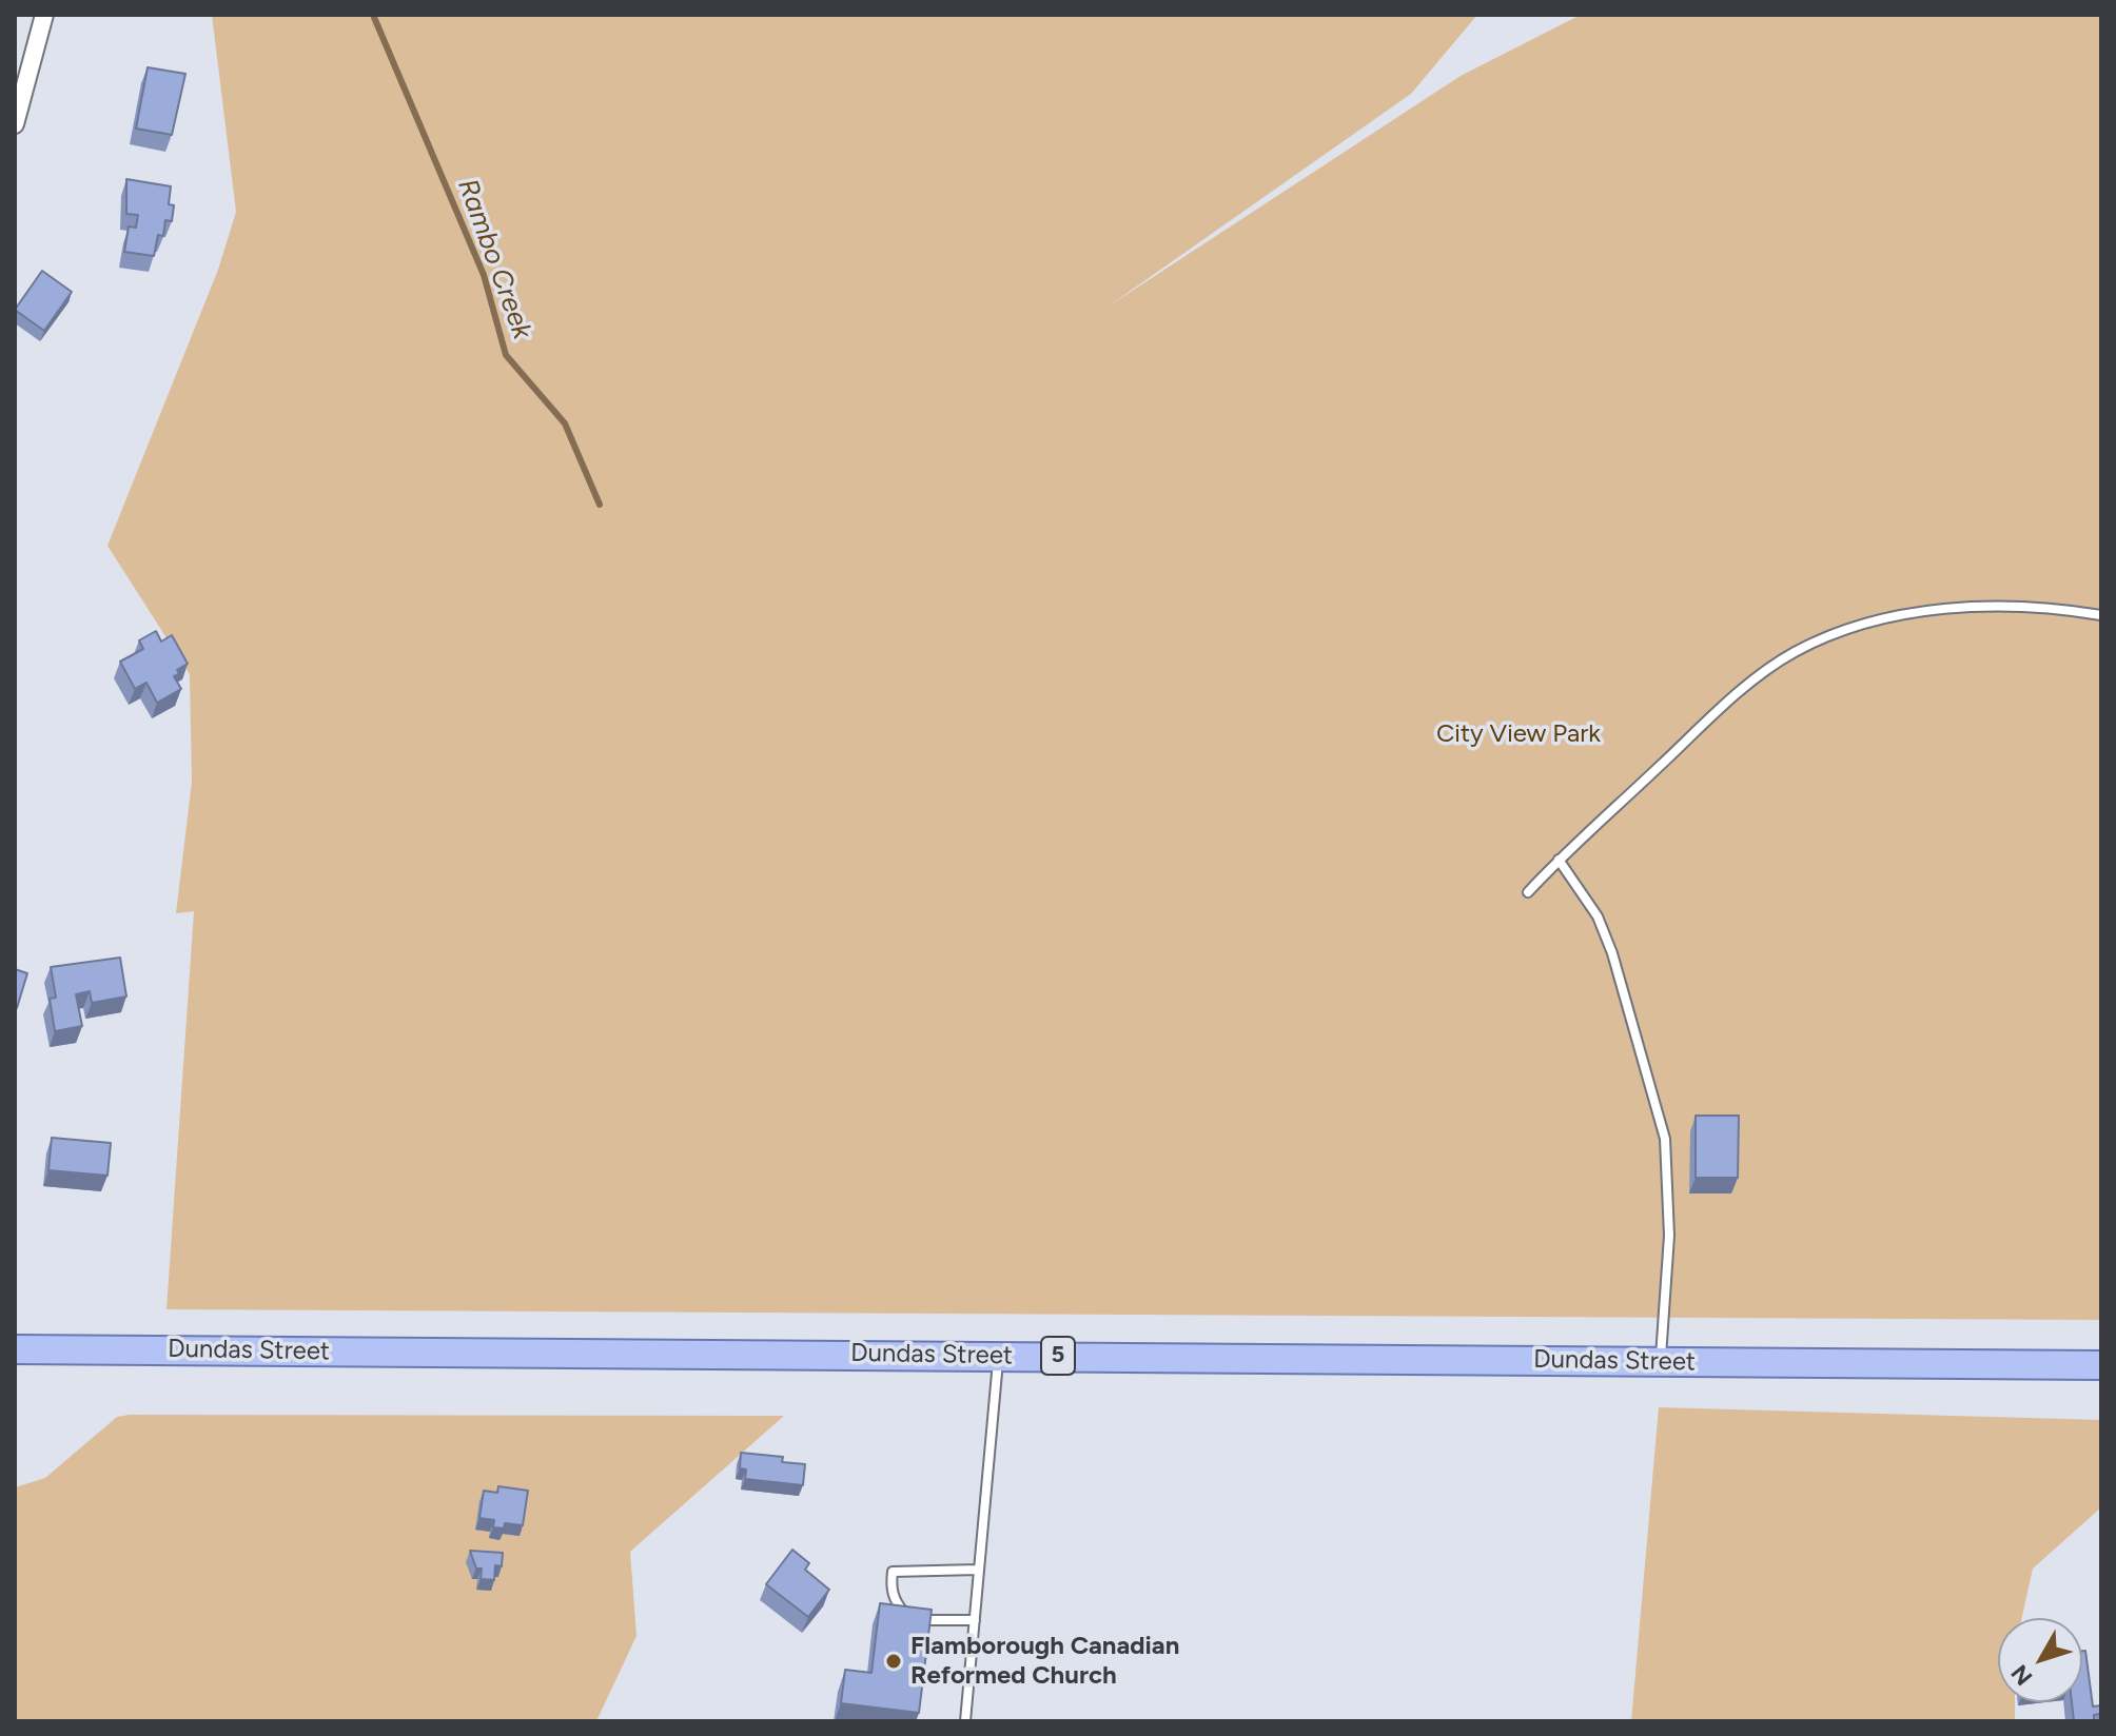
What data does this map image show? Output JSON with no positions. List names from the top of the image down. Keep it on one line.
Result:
{"streets":{"main road":["Dundas Street","5"]},"water":["Rambo Creek"],"parks":["City View Park"],"places":["Flamborough Canadian Reformed Church"],"north":"bottom left"}
